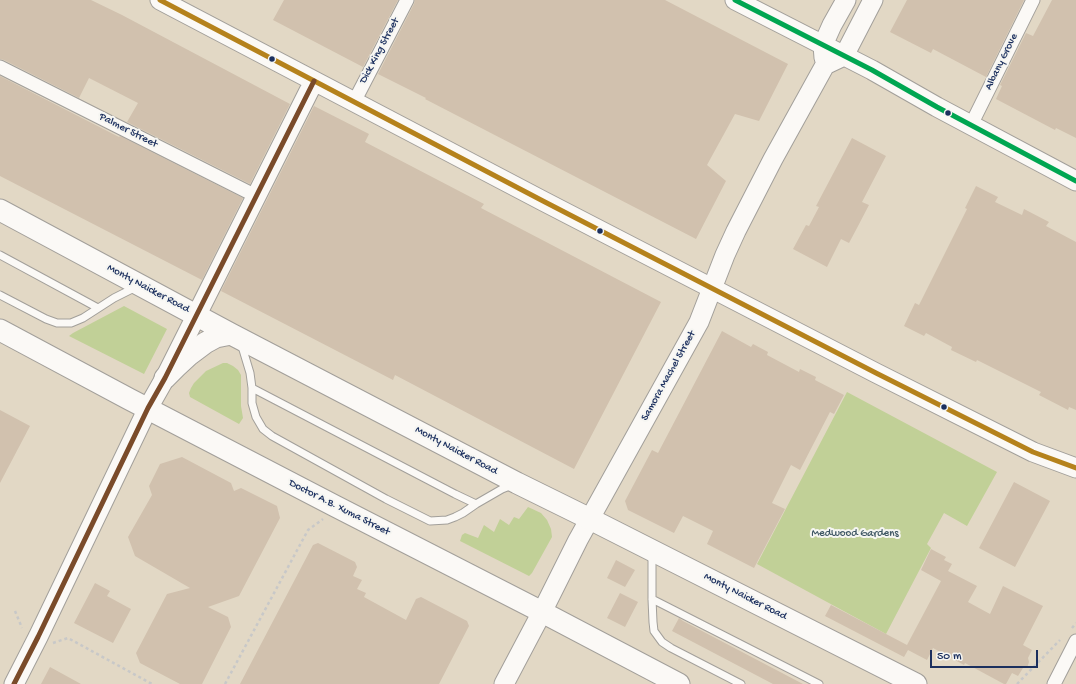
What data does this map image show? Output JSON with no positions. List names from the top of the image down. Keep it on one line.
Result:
{"streets":{"main road":["Monty Naicker Road","Samora Machel Street","Doctor A.B. Xuma Street"],"street":["Dick King Street","Albany Grove","Palmer Street"]},"crossings":[["Monty Naicker Road","Samora Machel Street"],["Samora Machel Street","Doctor A.B. Xuma Street"]],"parks":["Medwood Gardens"],"scale_bar":"50 m"}
